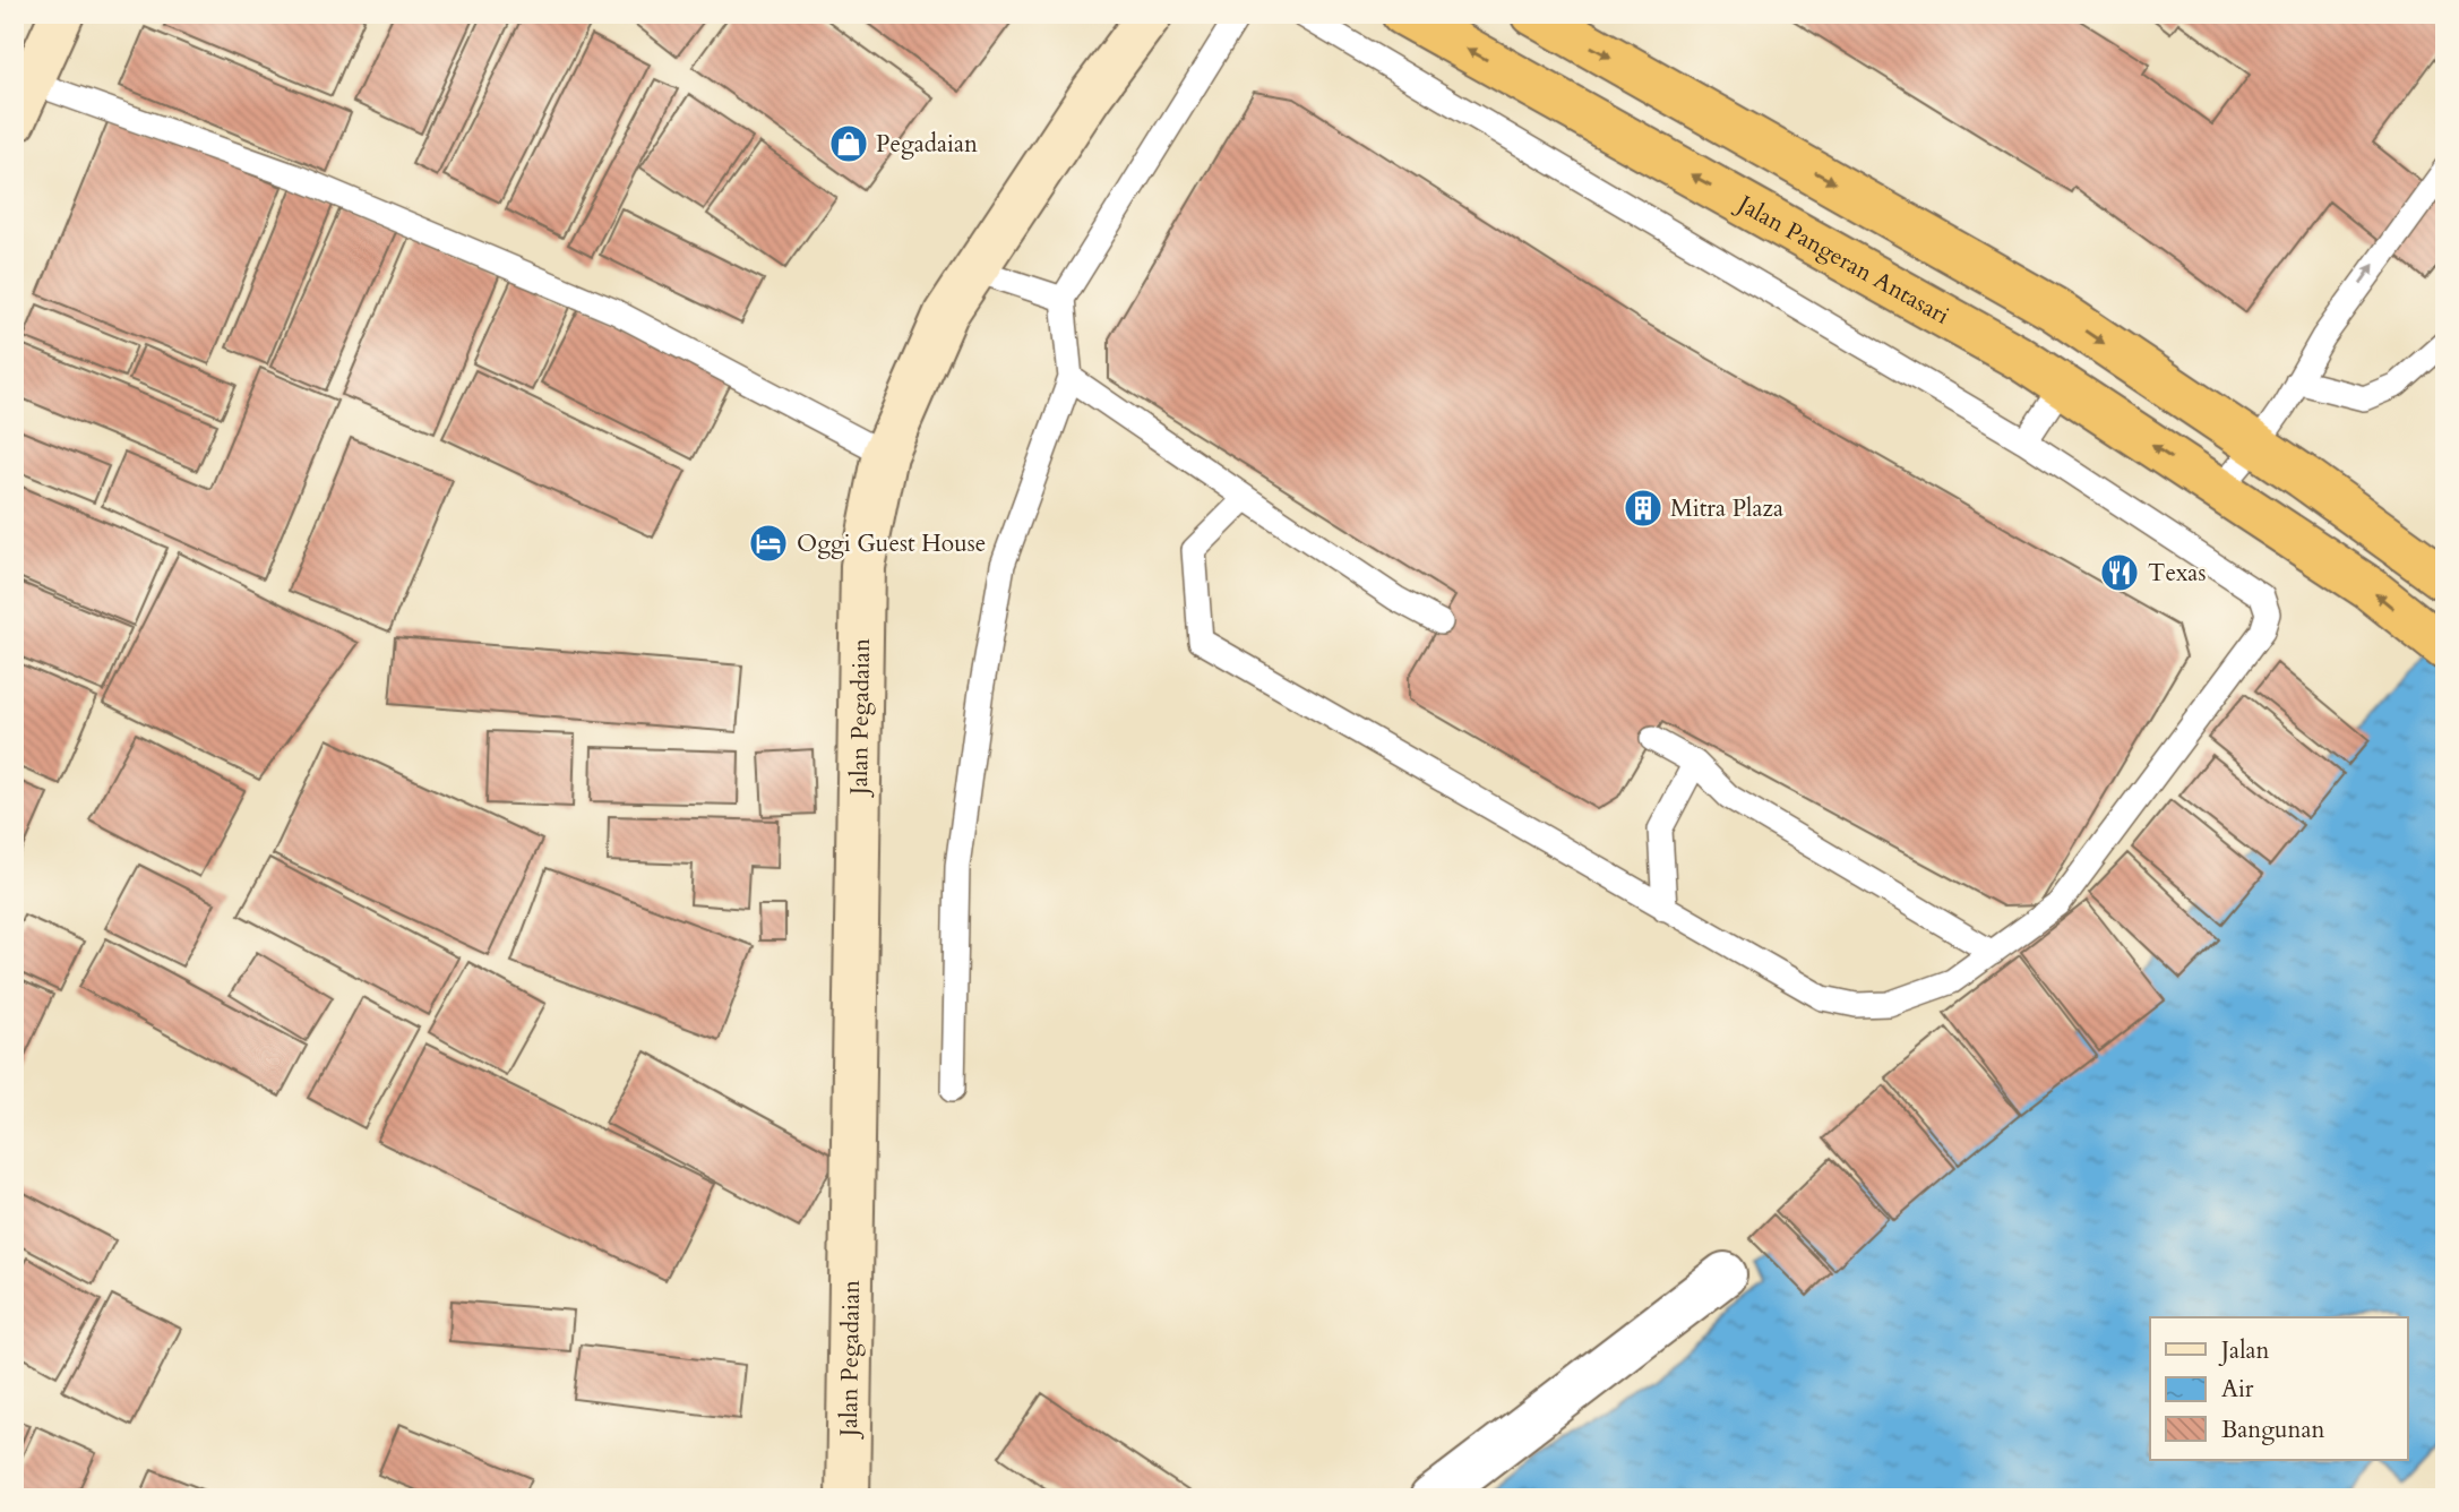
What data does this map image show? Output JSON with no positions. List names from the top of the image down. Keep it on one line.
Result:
{"streets":{"highway":["Jalan Pangeran Antasari"],"street":["Jalan Pegadaian"]},"places":{"shop":["Pegadaian"],"building":["Mitra Plaza"],"hotel":["Oggi Guest House"],"restaurant":["Texas"]},"legend":["Jalan","Air","Bangunan"]}
